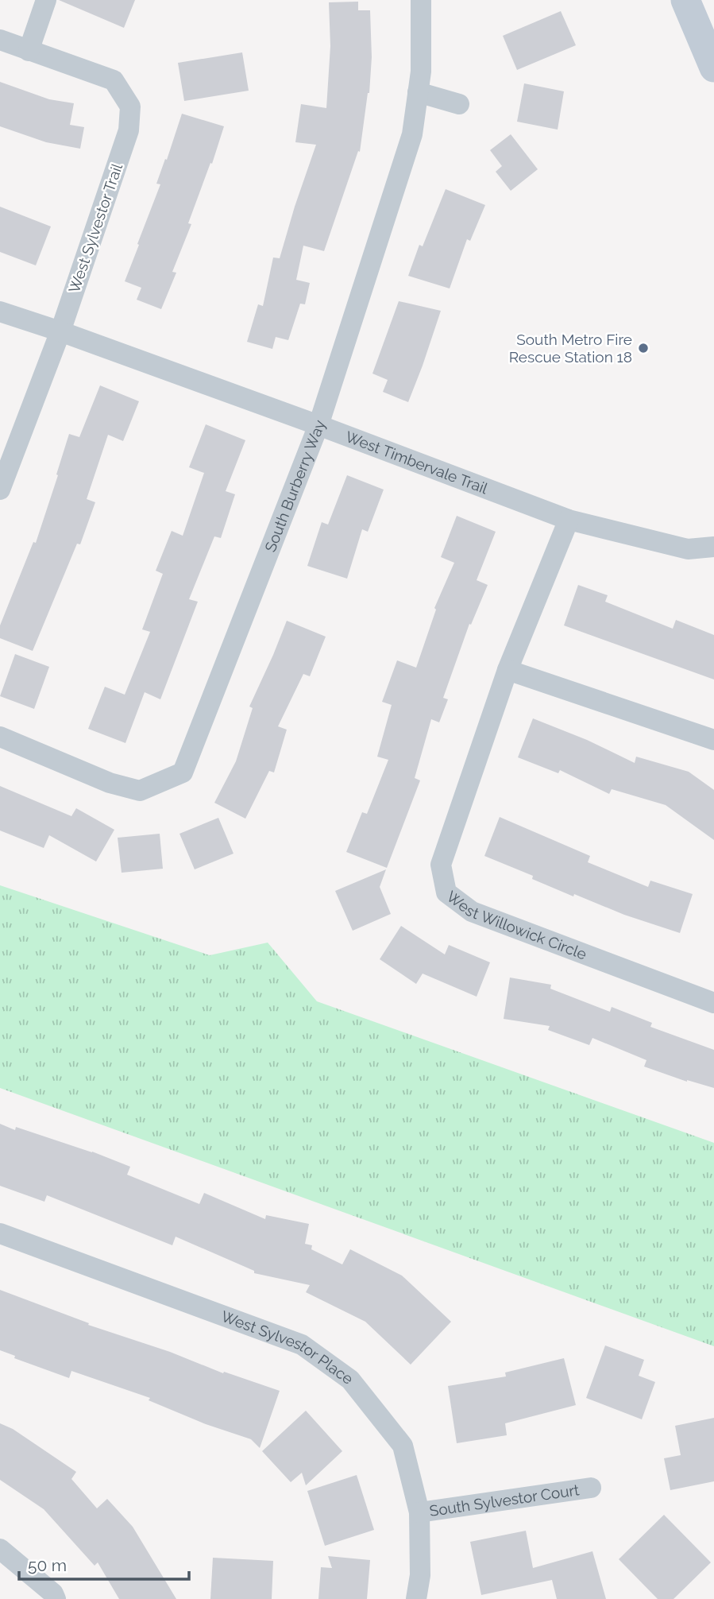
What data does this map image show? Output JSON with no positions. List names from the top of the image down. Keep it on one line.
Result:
{"streets":{"street":["West Sylvestor Trail","West Timbervale Trail","South Burberry Way","West Willowick Circle","West Sylvestor Place","South Sylvestor Court"]},"crossings":[["West Sylvestor Trail","West Timbervale Trail"],["West Timbervale Trail","South Burberry Way"],["West Timbervale Trail","West Willowick Circle"],["West Sylvestor Place","South Sylvestor Court"]],"places":["South Metro Fire Rescue Station 18"],"scale_bar":"50 m"}
